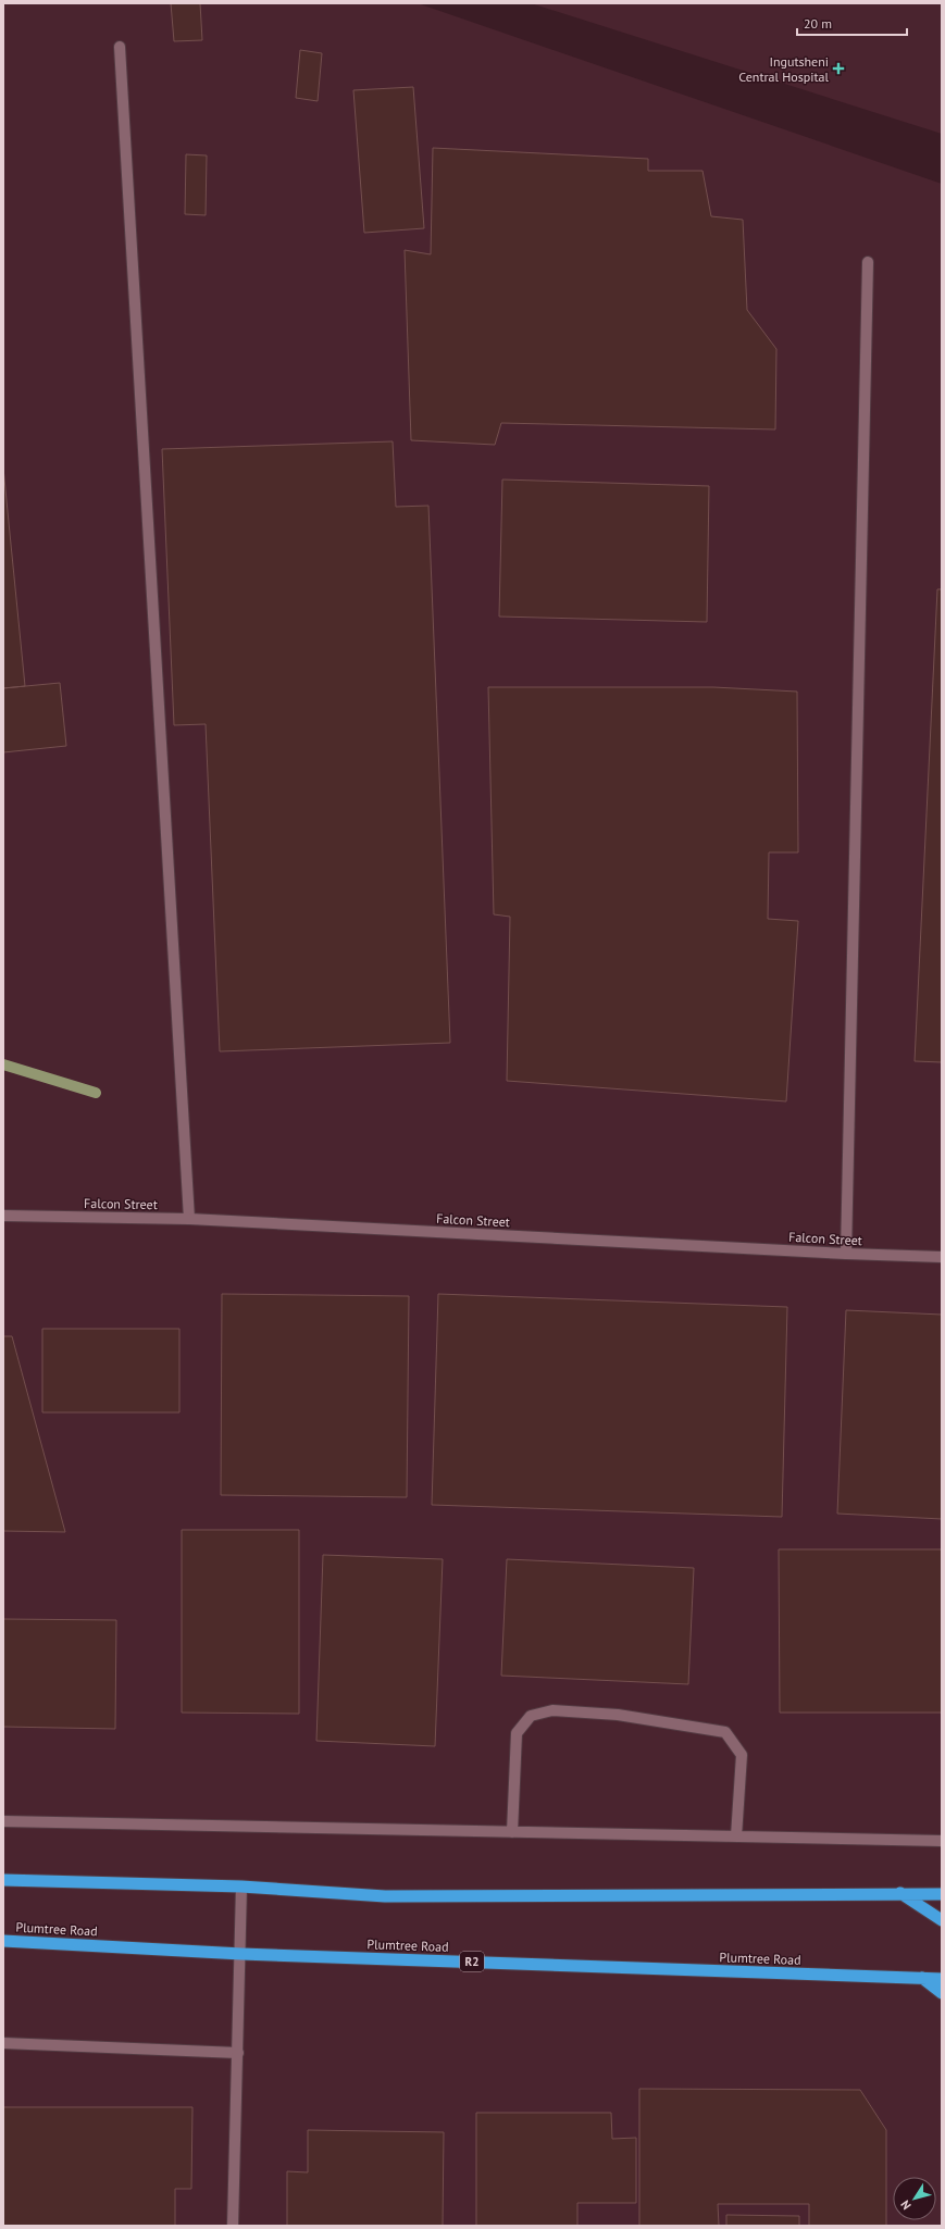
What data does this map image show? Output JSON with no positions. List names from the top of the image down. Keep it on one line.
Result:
{"streets":{"highway":["Plumtree Road","R2"],"street":["Falcon Street"]},"places":{"health":["Ingutsheni Central Hospital"]},"scale_bar":"20 m","north":"bottom left"}
